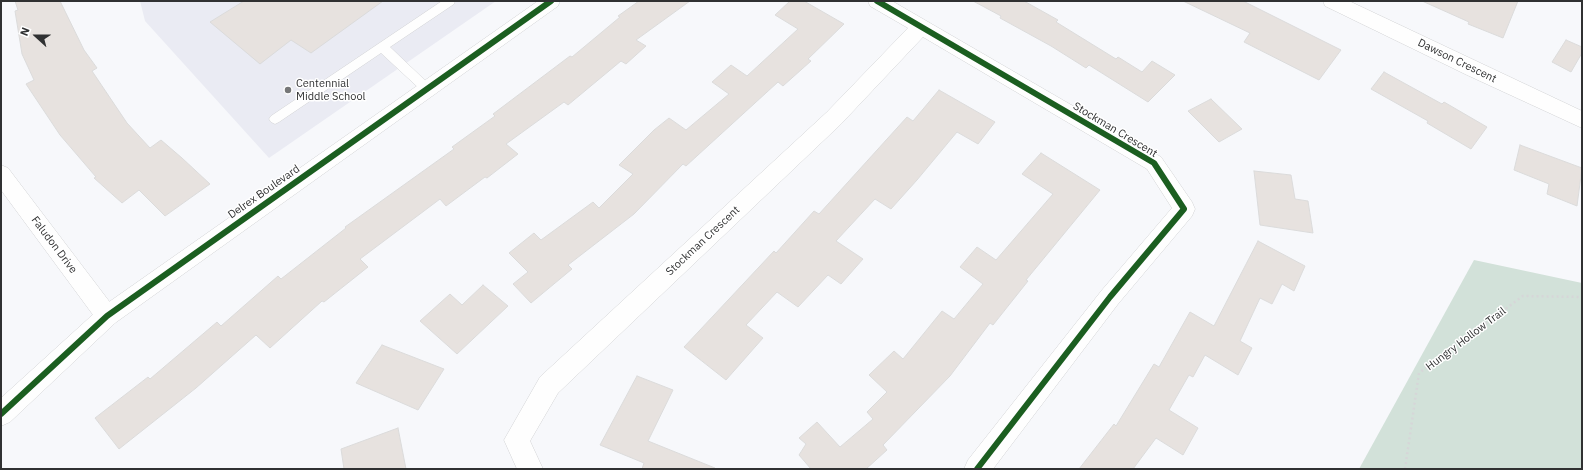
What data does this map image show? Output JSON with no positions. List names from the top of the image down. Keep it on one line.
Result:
{"streets":{"street":["Dawson Crescent","Stockman Crescent","Delrex Boulevard","Faludon Drive"],"path":["Hungry Hollow Trail"]},"crossings":[["Delrex Boulevard","Faludon Drive"]],"places":["Centennial Middle School"],"north":"left"}
